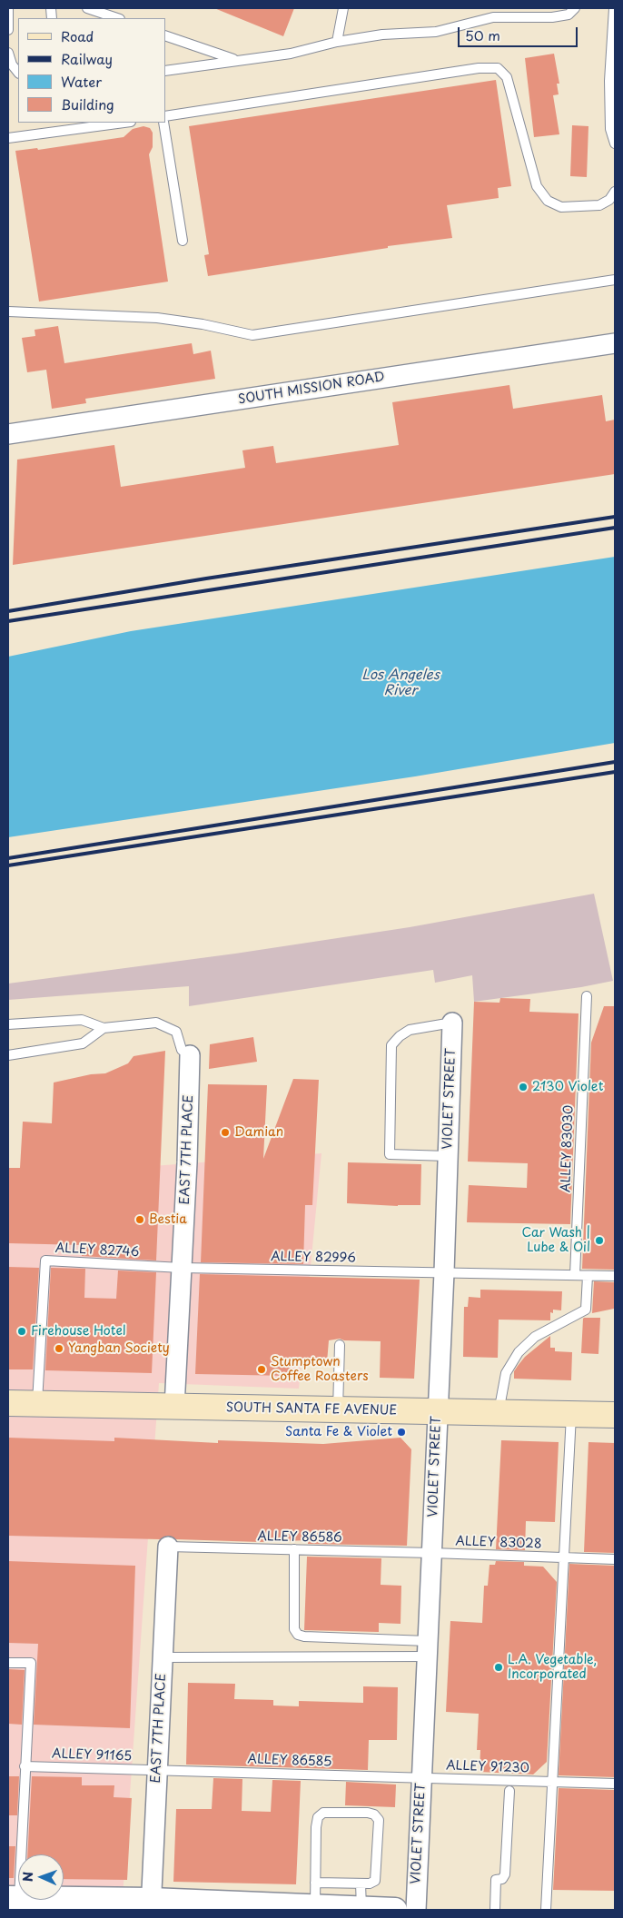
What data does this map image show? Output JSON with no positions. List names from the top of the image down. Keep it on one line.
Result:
{"streets":{"main road":["SOUTH SANTA FE AVENUE"],"street":["SOUTH MISSION ROAD","VIOLET STREET","EAST 7TH PLACE"],"lane":["ALLEY 83030","ALLEY 82746","ALLEY 82996","ALLEY 86586","ALLEY 83028","ALLEY 91165","ALLEY 86585","ALLEY 91230"]},"crossings":[["VIOLET STREET","ALLEY 82996"],["VIOLET STREET","SOUTH SANTA FE AVENUE"],["VIOLET STREET","ALLEY 86586"],["VIOLET STREET","ALLEY 83028"],["VIOLET STREET","ALLEY 86585"],["VIOLET STREET","ALLEY 91230"],["ALLEY 83030","ALLEY 82996"],["EAST 7TH PLACE","ALLEY 82746"],["EAST 7TH PLACE","ALLEY 82996"],["EAST 7TH PLACE","SOUTH SANTA FE AVENUE"],["EAST 7TH PLACE","ALLEY 86586"],["EAST 7TH PLACE","ALLEY 91165"],["EAST 7TH PLACE","ALLEY 86585"],["ALLEY 82746","ALLEY 82996"],["ALLEY 82746","SOUTH SANTA FE AVENUE"],["ALLEY 86586","ALLEY 83028"],["ALLEY 91165","ALLEY 86585"],["ALLEY 86585","ALLEY 91230"]],"water":["Los Angeles River"],"places":["2130 Violet","Damian","Bestia","Car Wash | Lube & Oil","Firehouse Hotel","Yangban Society","Stumptown Coffee Roasters","Santa Fe & Violet","L.A. Vegetable, Incorporated"],"legend":["Road","Railway","Water","Building"],"scale_bar":"50 m","north":"left"}
